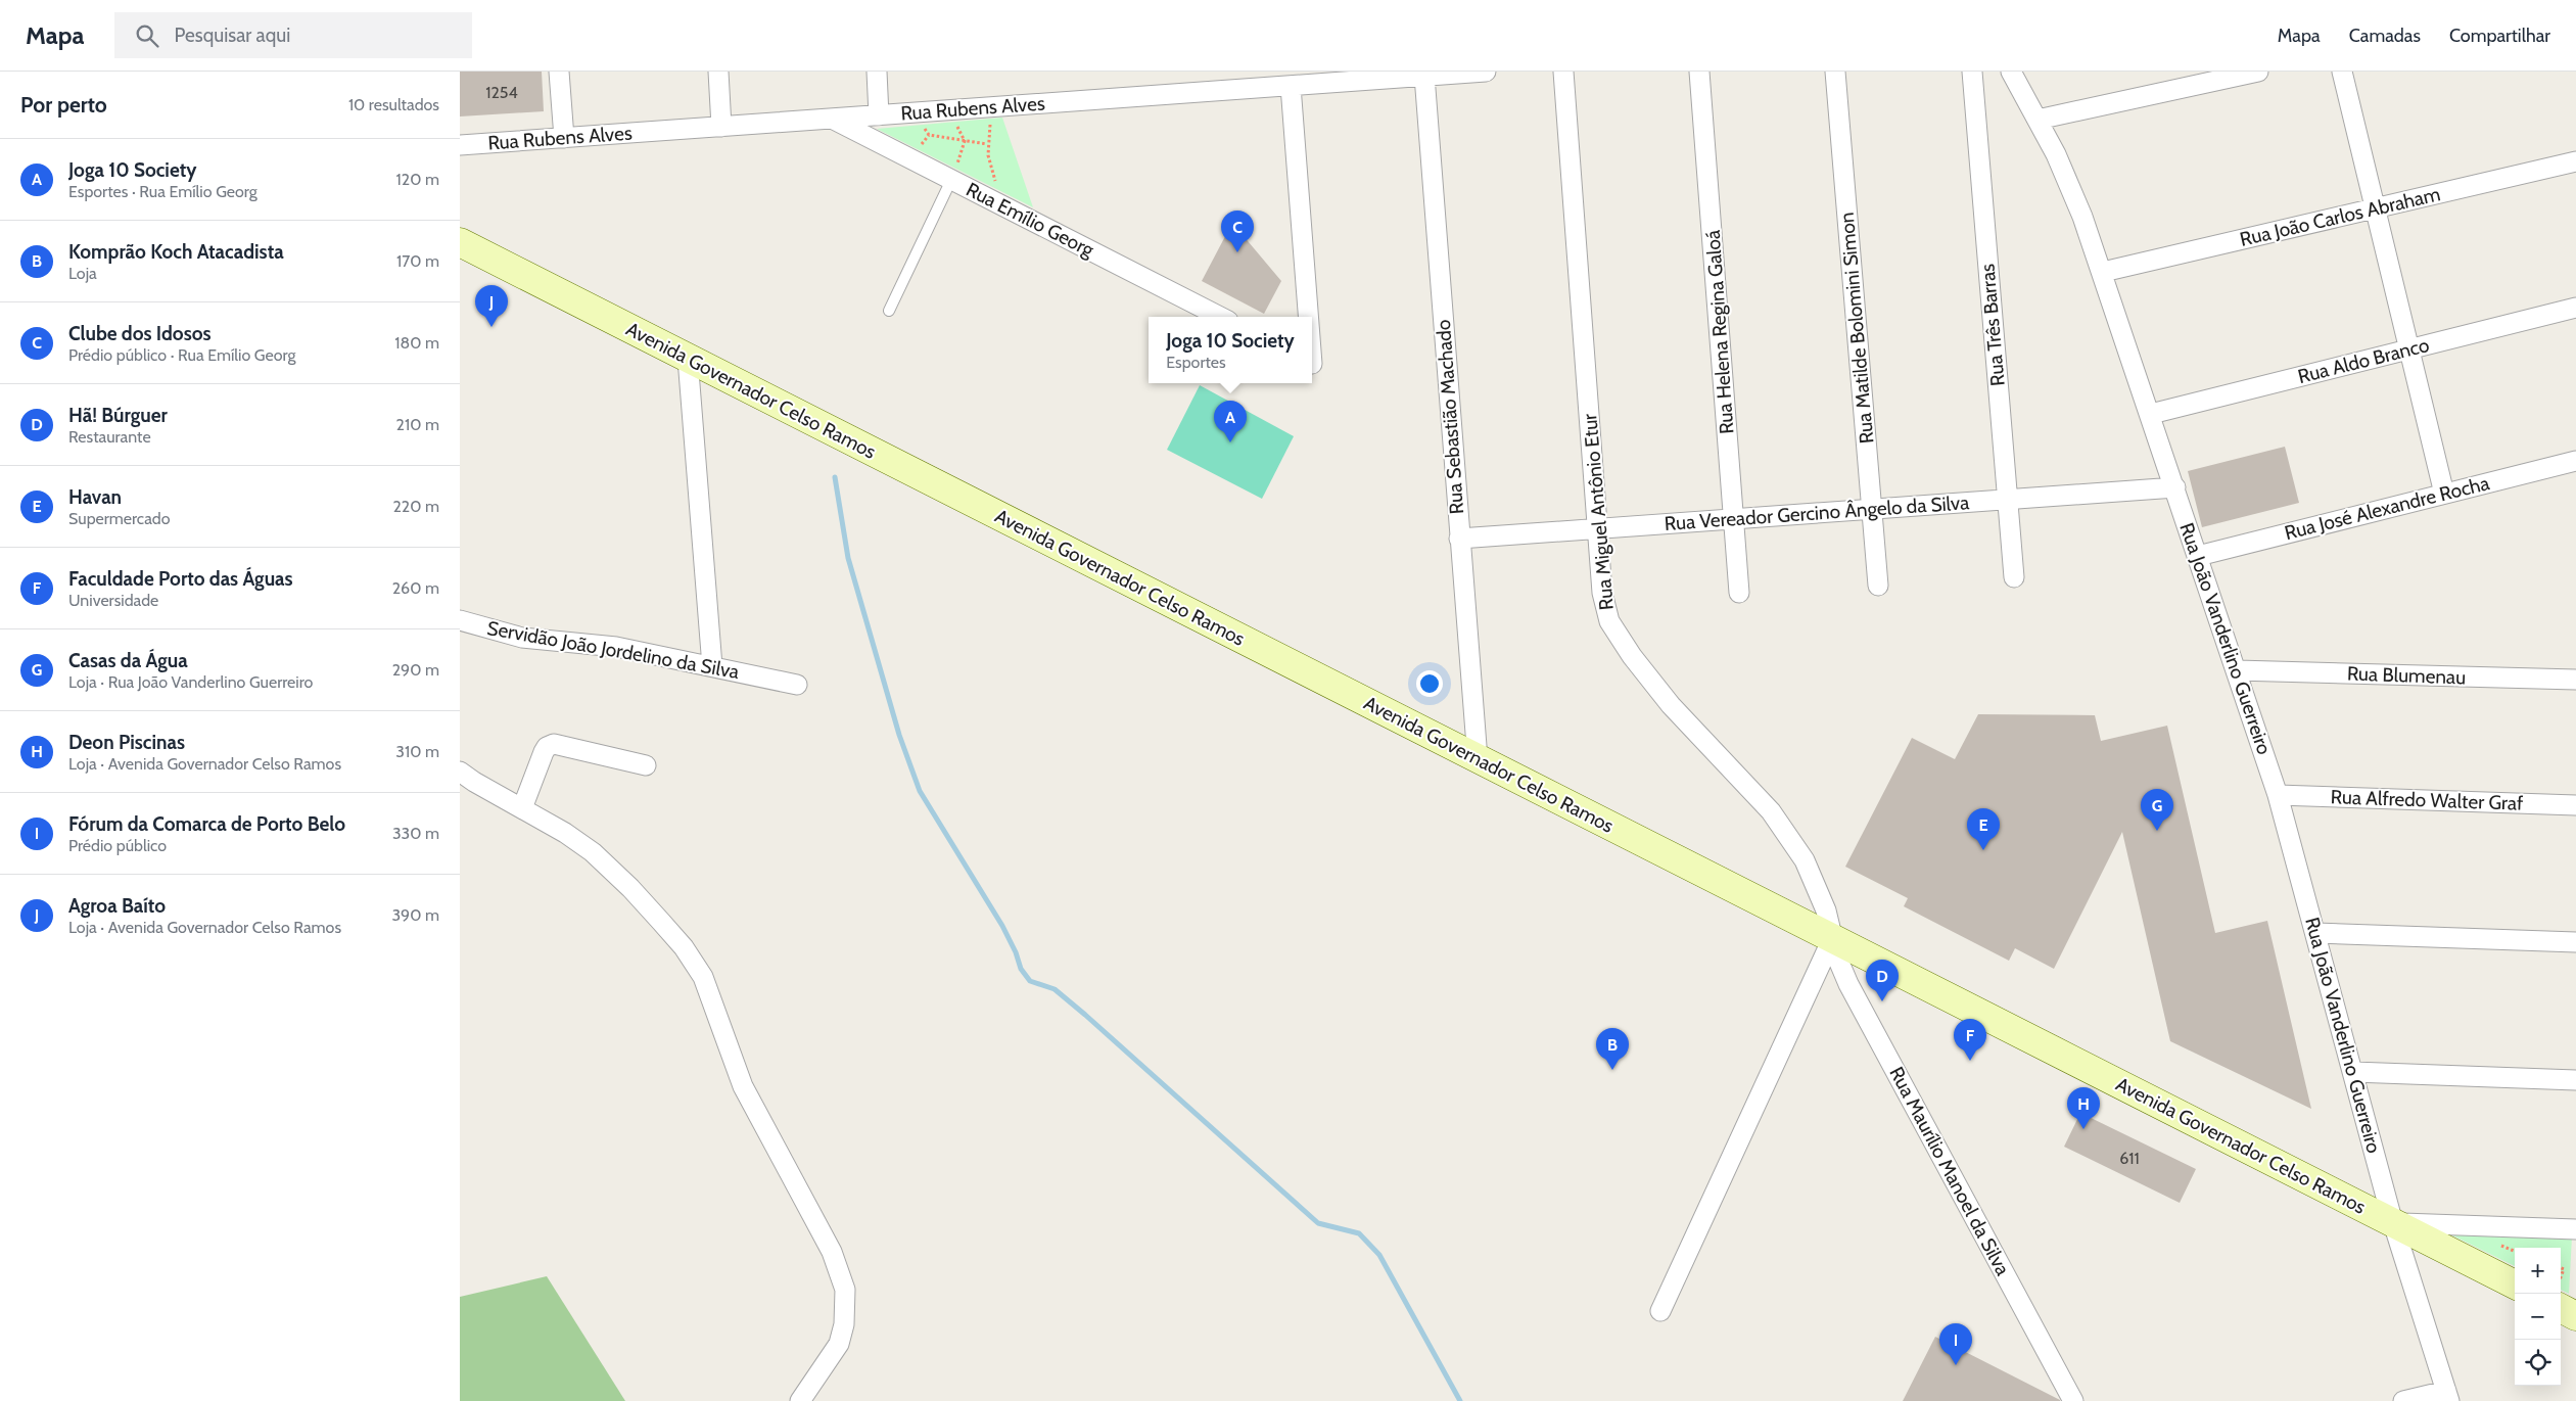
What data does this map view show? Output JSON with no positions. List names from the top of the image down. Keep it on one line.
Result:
{"streets":{"main road":["Avenida Governador Celso Ramos"],"street":["Rua Rubens Alves","Rua João Carlos Abraham","Rua Emílio Georg","Rua Três Barras","Rua Matilde Bolomini Simon","Rua Helena Regina Galoá","Rua Aldo Branco","Rua Sebastião Machado","Rua José Alexandre Rocha","Rua Miguel Antônio Etur","Rua Vereador Gercino Ângelo da Silva","Rua João Vanderlino Guerreiro","Servidão João Jordelino da Silva","Rua Blumenau","Rua Alfredo Walter Graf","Rua Maurílio Manoel da Silva"]},"crossings":[["Rua Rubens Alves","Rua Emílio Georg"],["Rua Rubens Alves","Rua Sebastião Machado"],["Rua João Carlos Abraham","Rua João Vanderlino Guerreiro"],["Rua Três Barras","Rua Vereador Gercino Ângelo da Silva"],["Rua Matilde Bolomini Simon","Rua Vereador Gercino Ângelo da Silva"],["Rua Helena Regina Galoá","Rua Vereador Gercino Ângelo da Silva"],["Rua Aldo Branco","Rua João Vanderlino Guerreiro"],["Avenida Governador Celso Ramos","Rua Sebastião Machado"],["Avenida Governador Celso Ramos","Rua Miguel Antônio Etur"],["Avenida Governador Celso Ramos","Rua João Vanderlino Guerreiro"],["Avenida Governador Celso Ramos","Rua Maurílio Manoel da Silva"],["Rua Sebastião Machado","Rua Vereador Gercino Ângelo da Silva"],["Rua José Alexandre Rocha","Rua João Vanderlino Guerreiro"],["Rua Miguel Antônio Etur","Rua Vereador Gercino Ângelo da Silva"],["Rua Miguel Antônio Etur","Rua Maurílio Manoel da Silva"],["Rua Vereador Gercino Ângelo da Silva","Rua João Vanderlino Guerreiro"],["Rua João Vanderlino Guerreiro","Rua Blumenau"],["Rua João Vanderlino Guerreiro","Rua Alfredo Walter Graf"]],"house_numbers":["1254","611"],"page":{"header":"Mapa","search":"Pesquisar aqui","nav":["Mapa","Camadas","Compartilhar"],"heading":["Por perto","10 resultados"],"list":[{"mark":"A","name":"Joga 10 Society","note":"Esportes · Rua Emílio Georg","value":"120 m"},{"mark":"B","name":"Komprão Koch Atacadista","note":"Loja","value":"170 m"},{"mark":"C","name":"Clube dos Idosos","note":"Prédio público · Rua Emílio Georg","value":"180 m"},{"mark":"D","name":"Hã! Búrguer","note":"Restaurante","value":"210 m"},{"mark":"E","name":"Havan","note":"Supermercado","value":"220 m"},{"mark":"F","name":"Faculdade Porto das Águas","note":"Universidade","value":"260 m"},{"mark":"G","name":"Casas da Água","note":"Loja · Rua João Vanderlino Guerreiro","value":"290 m"},{"mark":"H","name":"Deon Piscinas","note":"Loja · Avenida Governador Celso Ramos","value":"310 m"},{"mark":"I","name":"Fórum da Comarca de Porto Belo","note":"Prédio público","value":"330 m"},{"mark":"J","name":"Agroa Baíto","note":"Loja · Avenida Governador Celso Ramos","value":"390 m"}],"pins":["C","J","A","G","E","D","F","B","H","I"],"popup":["Joga 10 Society","Esportes"],"map_buttons":["+","−"]}}
